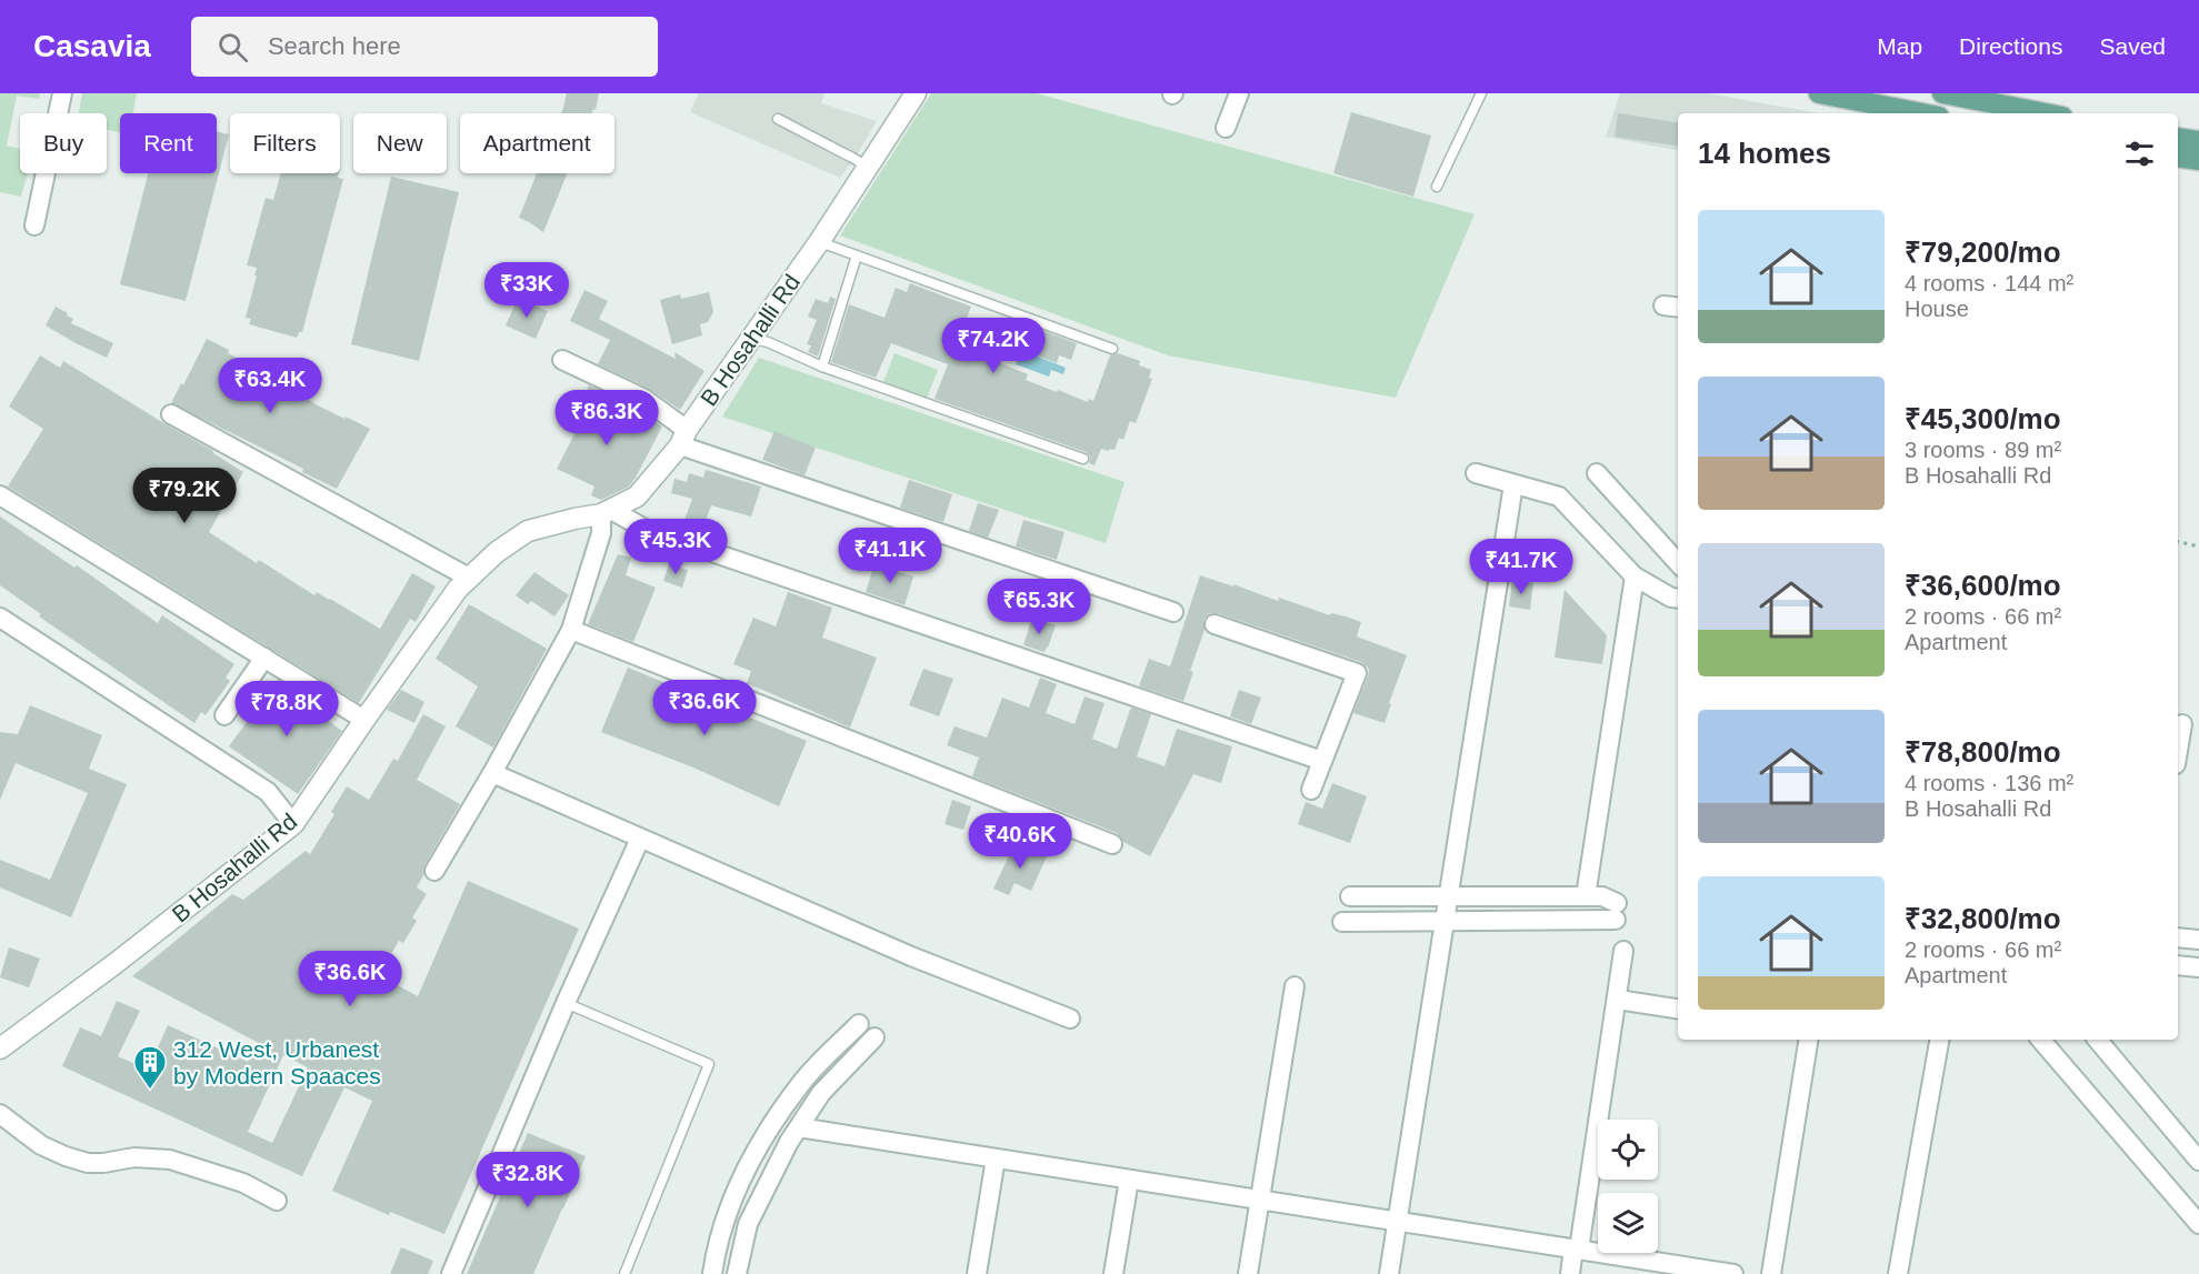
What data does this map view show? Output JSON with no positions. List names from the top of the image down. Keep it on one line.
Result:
{"streets":{"street":["B Hosahalli Rd"]},"places":{"building":["312 West, Urbanest by Modern Spaaces"]},"page":{"header":"Casavia","search":"Search here","nav":["Map","Directions","Saved"],"chip":["Buy","Rent","Filters","New","Apartment"],"heading":"14 homes","list":[{"name":"₹79,200/mo","note":"4 rooms · 144 m² · House"},{"name":"₹45,300/mo","note":"3 rooms · 89 m² · B Hosahalli Rd"},{"name":"₹36,600/mo","note":"2 rooms · 66 m² · Apartment"},{"name":"₹78,800/mo","note":"4 rooms · 136 m² · B Hosahalli Rd"},{"name":"₹32,800/mo","note":"2 rooms · 66 m² · Apartment"}],"price":["₹33K","₹74.2K","₹63.4K","₹86.3K","₹79.2K","₹45.3K","₹41.1K","₹41.7K","₹65.3K","₹36.6K","₹78.8K","₹40.6K","₹36.6K","₹32.8K"]}}
